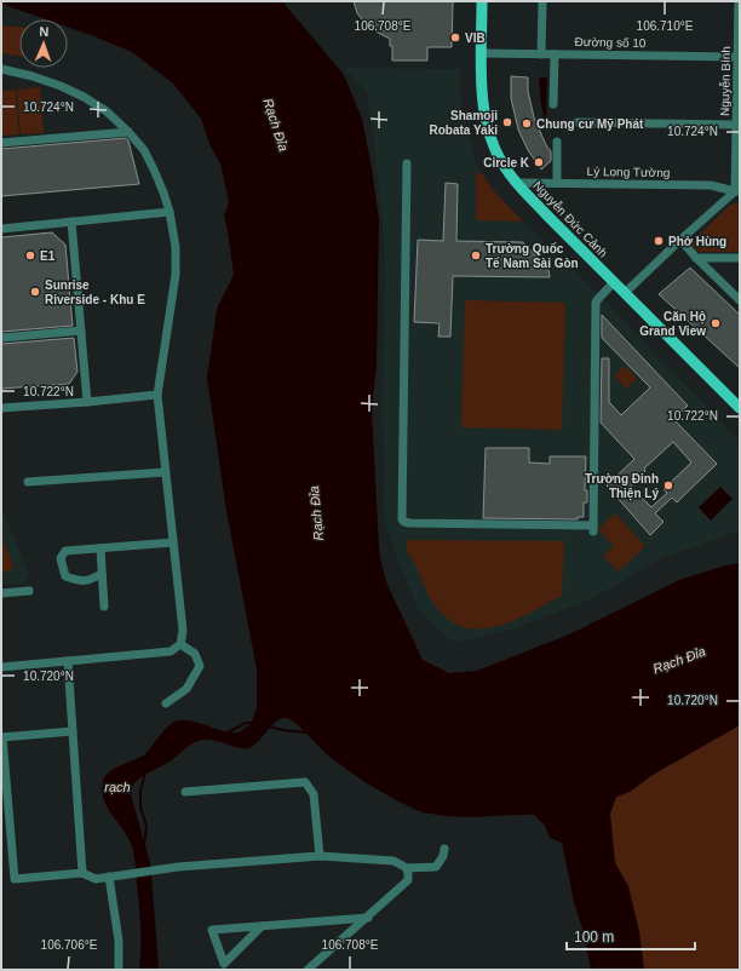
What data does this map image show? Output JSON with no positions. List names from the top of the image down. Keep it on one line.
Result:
{"streets":{"main road":["Nguyễn Đức Cảnh"],"street":["Đường số 10","Nguyễn Bính","Lý Long Tường"]},"crossings":[["Đường số 10","Nguyễn Bính"],["Đường số 10","Nguyễn Đức Cảnh"],["Nguyễn Bính","Lý Long Tường"],["Lý Long Tường","Nguyễn Đức Cảnh"]],"water":["Rạch Đỉa","rạch"],"places":["VIB","Shamoji Robata Yaki","Chung cư Mỹ Phát","Circle K","Phở Hùng","E1","Trường Quốc Tế Nam Sài Gòn","Sunrise Riverside - Khu E","Căn Hộ Grand View","Trường Đinh Thiện Lý"],"scale_bar":"100 m","north":"top","coordinates":["106.708°E","106.710°E","10.724°N","10.722°N","10.720°N","106.706°E"]}
